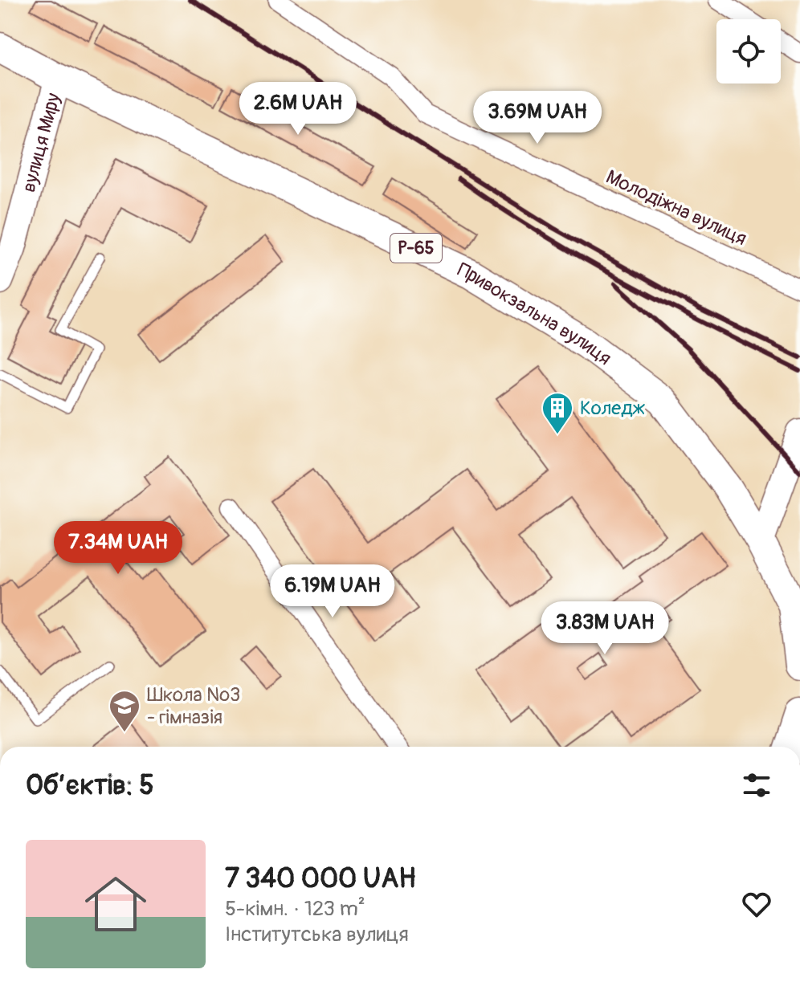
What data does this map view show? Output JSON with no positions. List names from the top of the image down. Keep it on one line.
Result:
{"streets":{"main road":["вулиця Миру","Р-65","Привокзальна вулиця"],"street":["Молодіжна вулиця"]},"crossings":[["вулиця Миру","Привокзальна вулиця"],["Р-65","Привокзальна вулиця"]],"places":{"building":["Коледж"],"school or university":["Школа №3 - гімназія"]},"page":{"price":["2.6M UAH","3.69M UAH","7.34M UAH","6.19M UAH","3.83M UAH"],"heading":"Об’єктів: 5","list":[{"name":"7 340 000 UAH","note":"5-кімн. · 123 m² · Інститутська вулиця"}]}}
